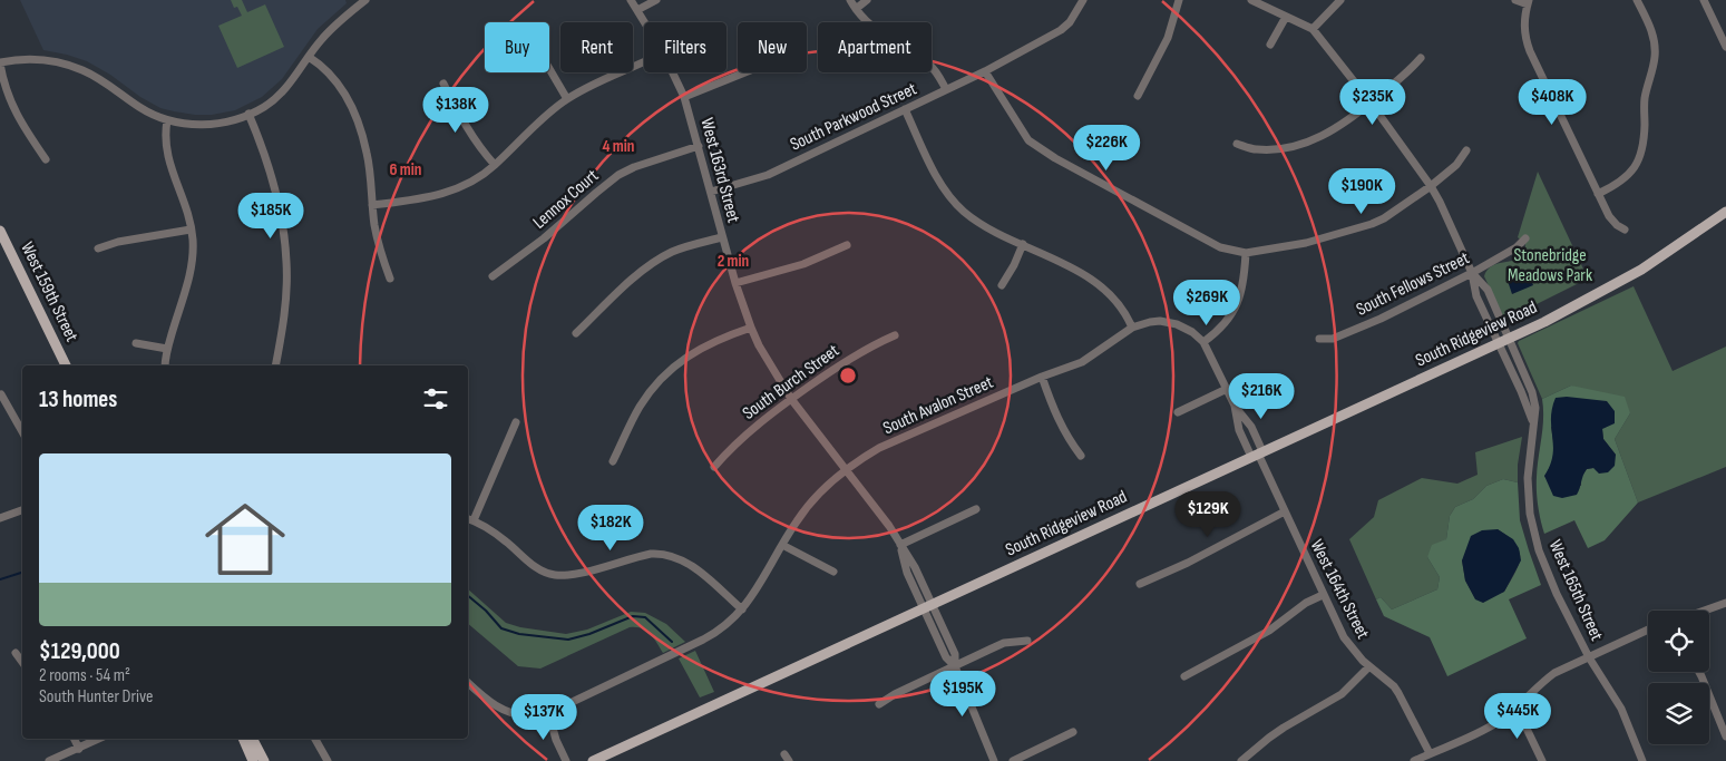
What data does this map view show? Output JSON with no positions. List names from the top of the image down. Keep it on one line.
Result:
{"streets":{"main road":["West 159th Street","South Ridgeview Road"],"street":["South Parkwood Street","West 163rd Street","Lennox Court","South Fellows Street","South Burch Street","South Avalon Street","West 164th Street","West 165th Street"]},"crossings":[["South Parkwood Street","West 163rd Street"],["West 163rd Street","Lennox Court"],["West 163rd Street","South Ridgeview Road"],["West 163rd Street","South Burch Street"],["West 163rd Street","South Avalon Street"],["South Fellows Street","West 165th Street"],["South Ridgeview Road","West 164th Street"],["South Ridgeview Road","West 165th Street"]],"parks":["Stonebridge Meadows Park"],"page":{"chip":["Buy","Rent","Filters","New","Apartment"],"price":["$235K","$408K","$138K","$226K","$190K","$185K","$269K","$216K","$129K","$182K","$195K","$445K","$137K"],"heading":"13 homes","list":[{"name":"$129,000","note":"2 rooms · 54 m² · South Hunter Drive"}]},"rings":["4 min","6 min","2 min"]}
